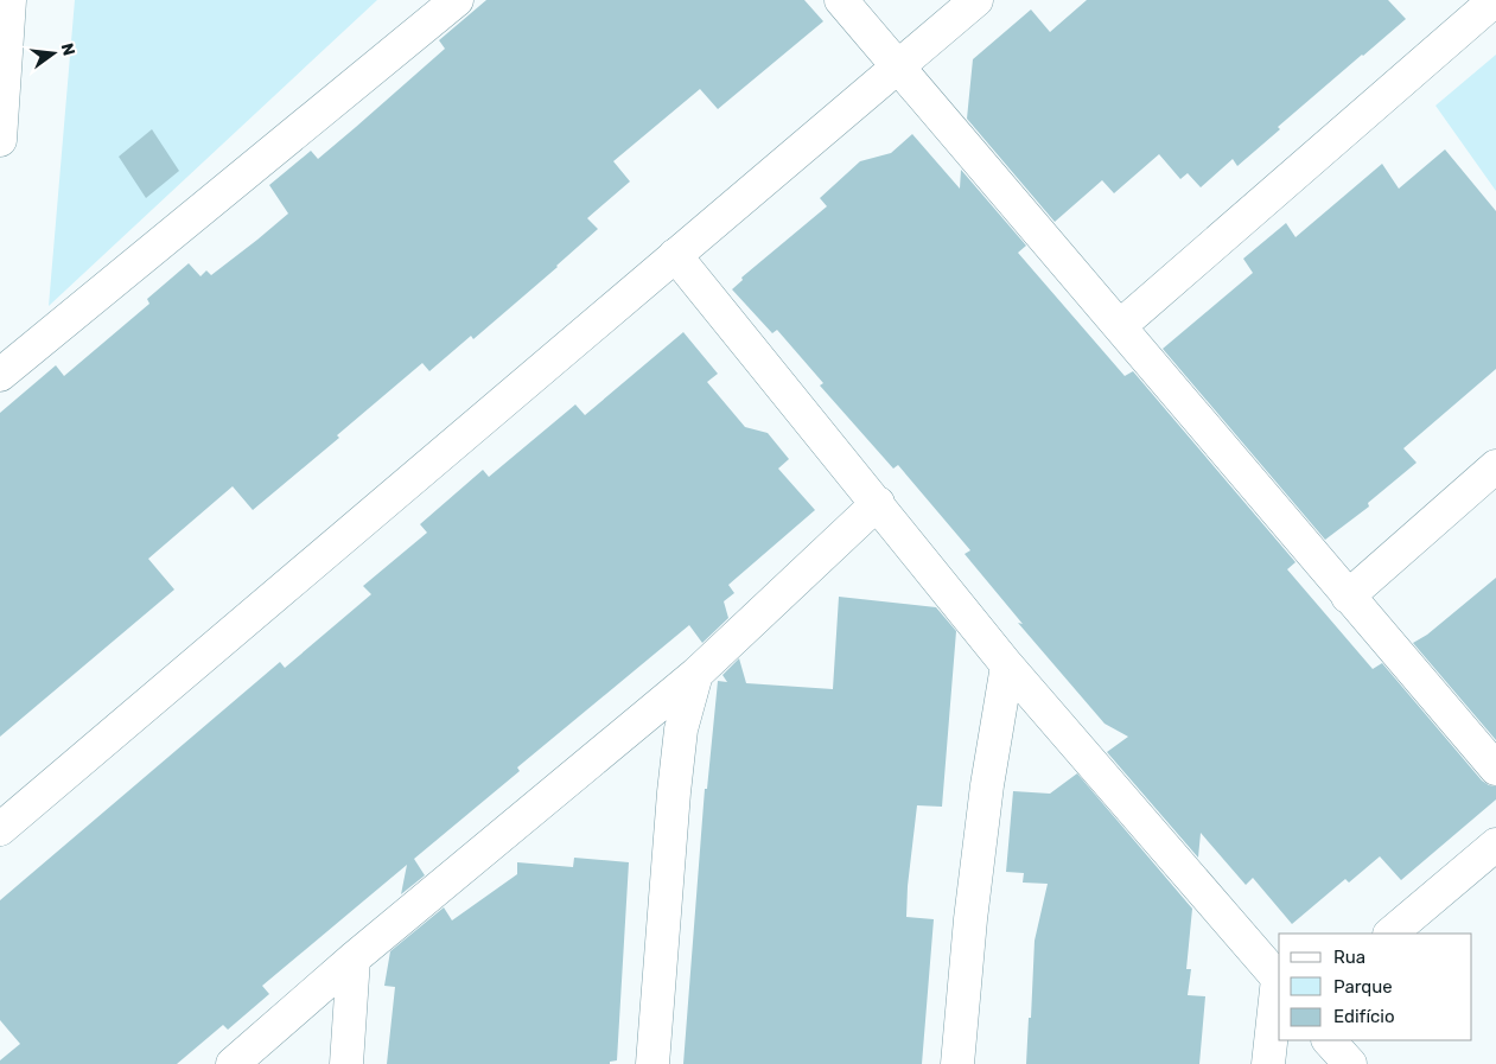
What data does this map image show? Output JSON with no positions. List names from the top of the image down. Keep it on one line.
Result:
{"legend":["Rua","Parque","Edifício"],"north":"right"}
